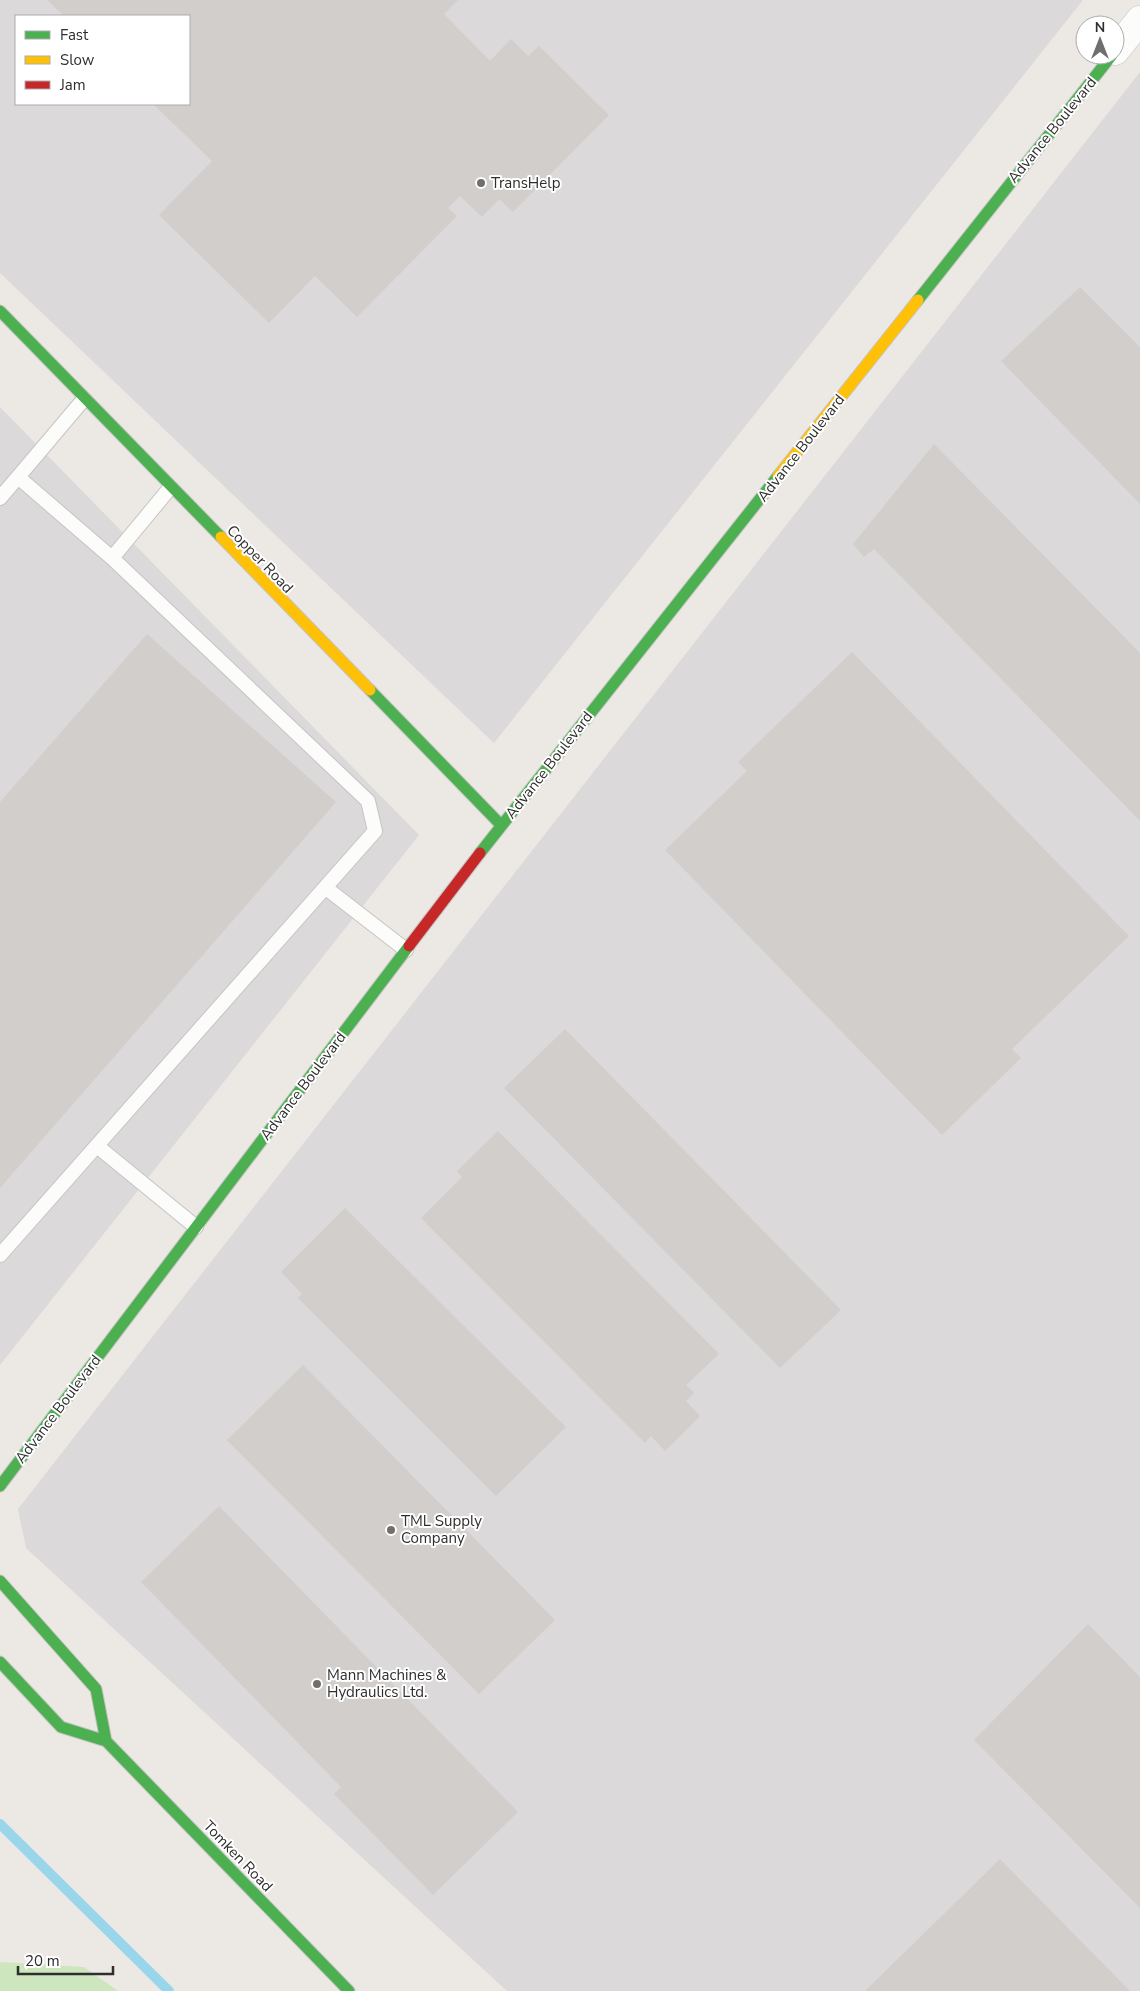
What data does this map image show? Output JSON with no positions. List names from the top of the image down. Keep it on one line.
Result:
{"streets":{"street":["Advance Boulevard","Copper Road","Tomken Road"]},"crossings":[["Advance Boulevard","Copper Road"]],"places":["TransHelp","TML Supply Company","Mann Machines & Hydraulics Ltd."],"legend":["Fast","Slow","Jam"],"scale_bar":"20 m","north":"top"}
